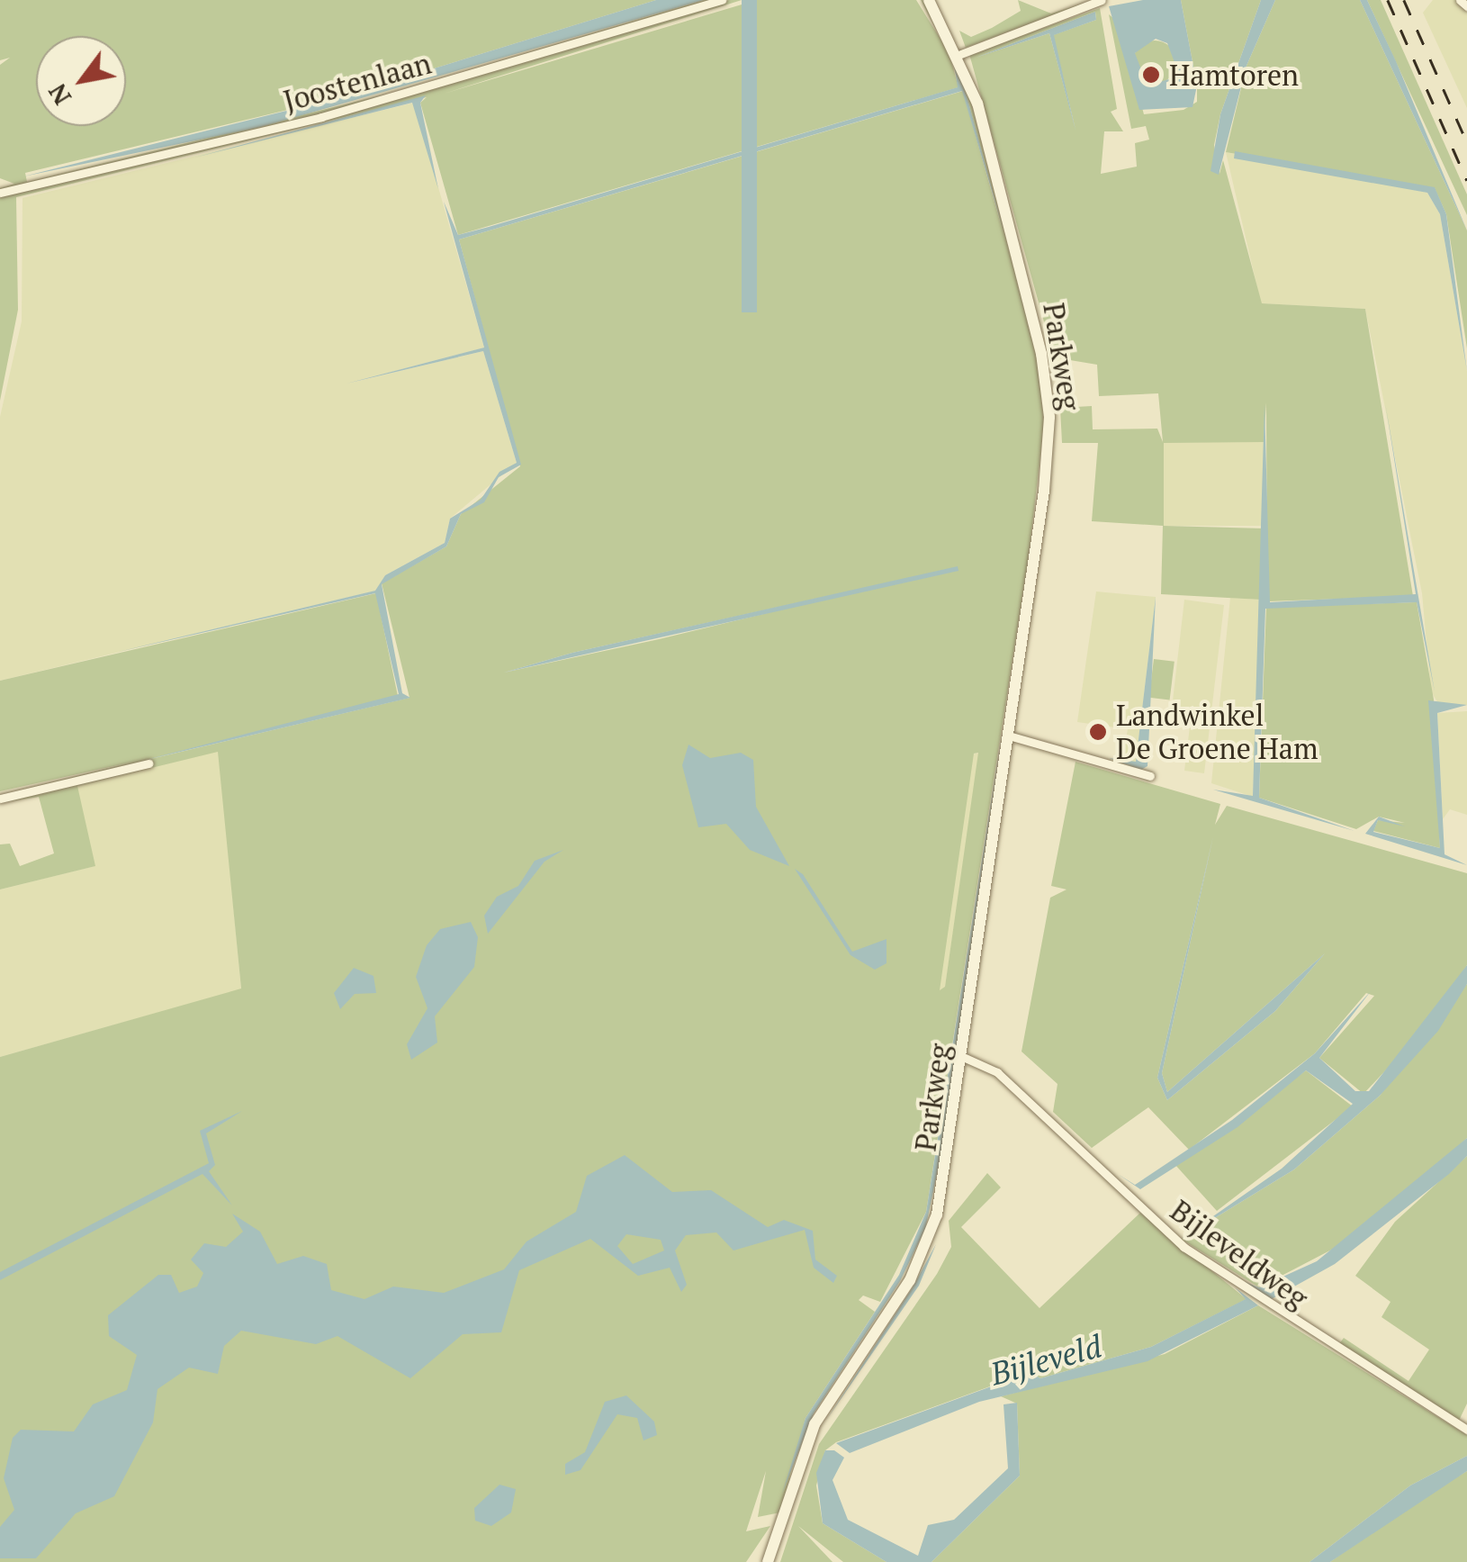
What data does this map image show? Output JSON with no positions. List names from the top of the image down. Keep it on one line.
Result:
{"streets":{"street":["Joostenlaan","Parkweg","Bijleveldweg"]},"crossings":[["Parkweg","Bijleveldweg"]],"water":["Bijleveld"],"places":["Hamtoren","Landwinkel De Groene Ham"],"north":"bottom left"}
